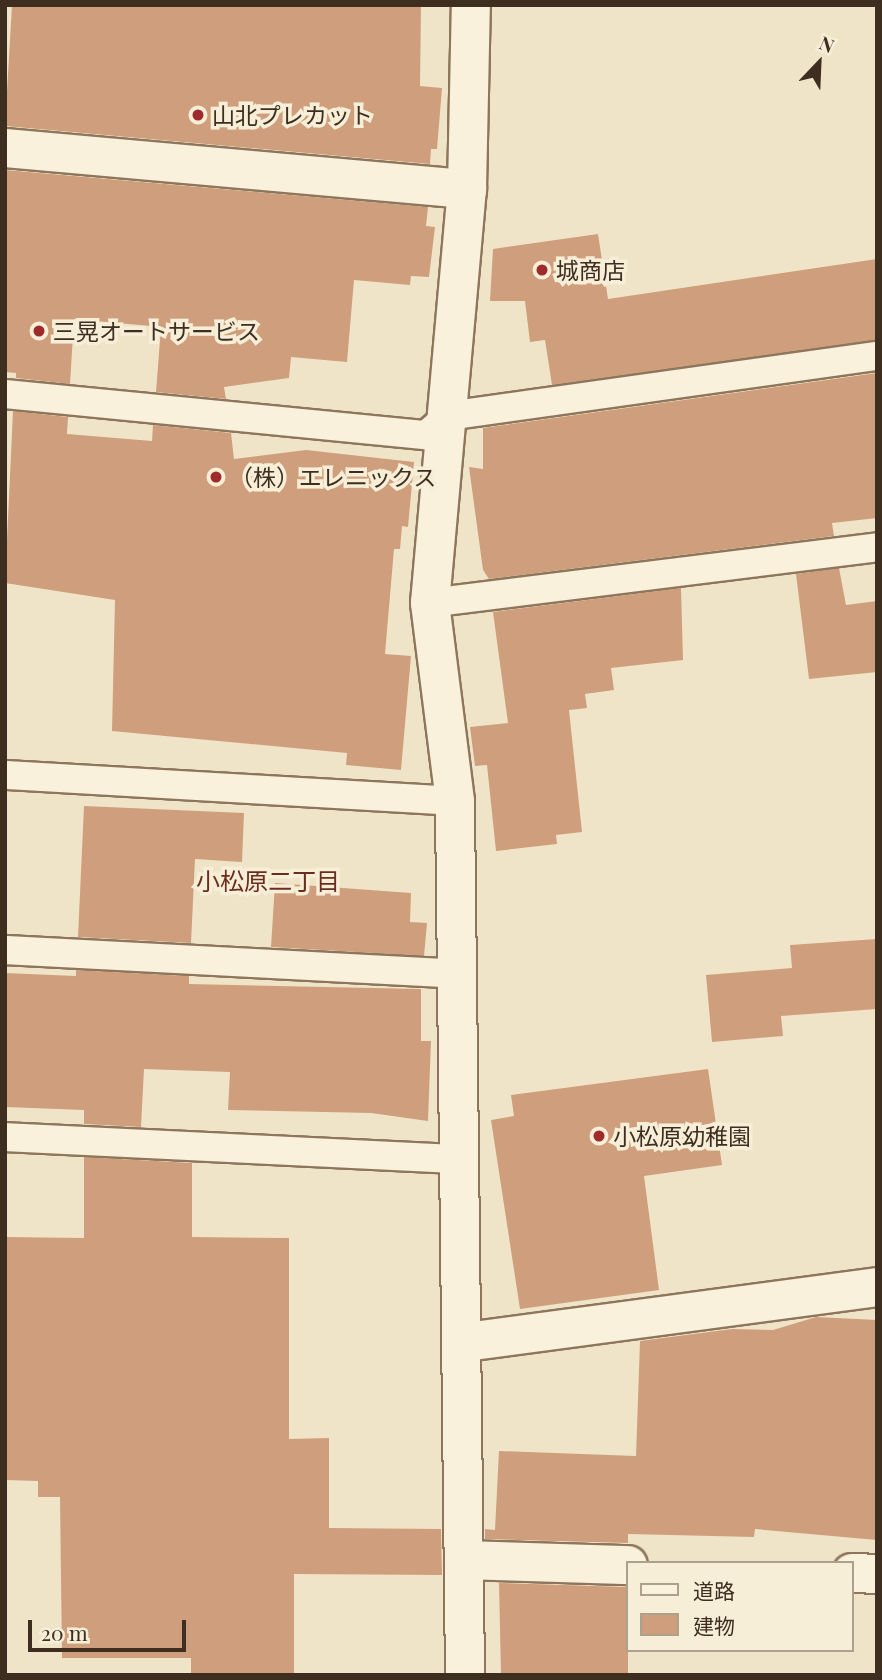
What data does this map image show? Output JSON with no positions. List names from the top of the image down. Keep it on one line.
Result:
{"districts":["小松原二丁目"],"places":["山北プレカット","城商店","三晃オートサービス","（株）エレニックス","小松原幼稚園"],"legend":["道路","建物"],"scale_bar":"20 m","north":"top right"}
